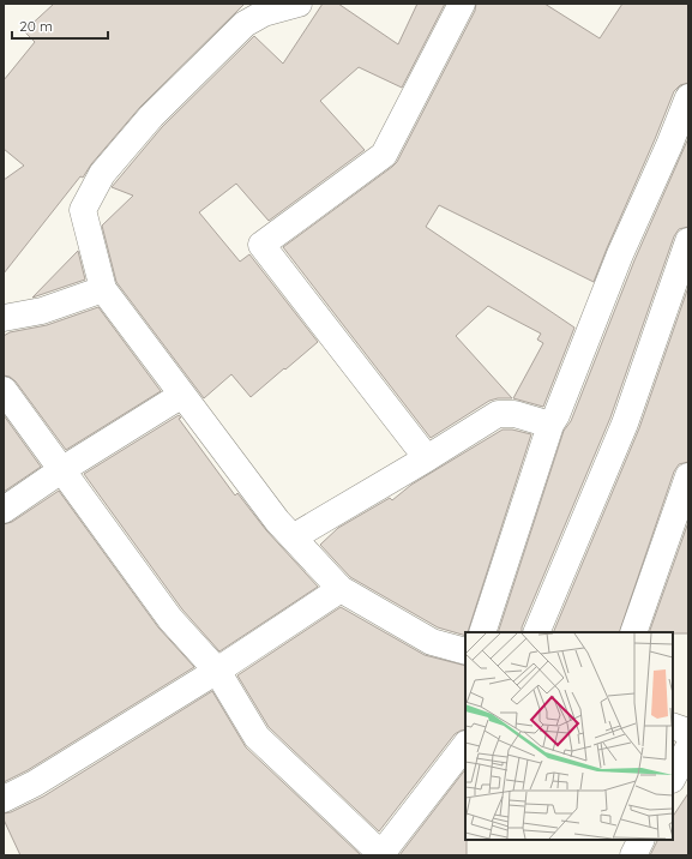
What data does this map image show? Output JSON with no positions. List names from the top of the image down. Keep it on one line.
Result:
{"scale_bar":"20 m"}
